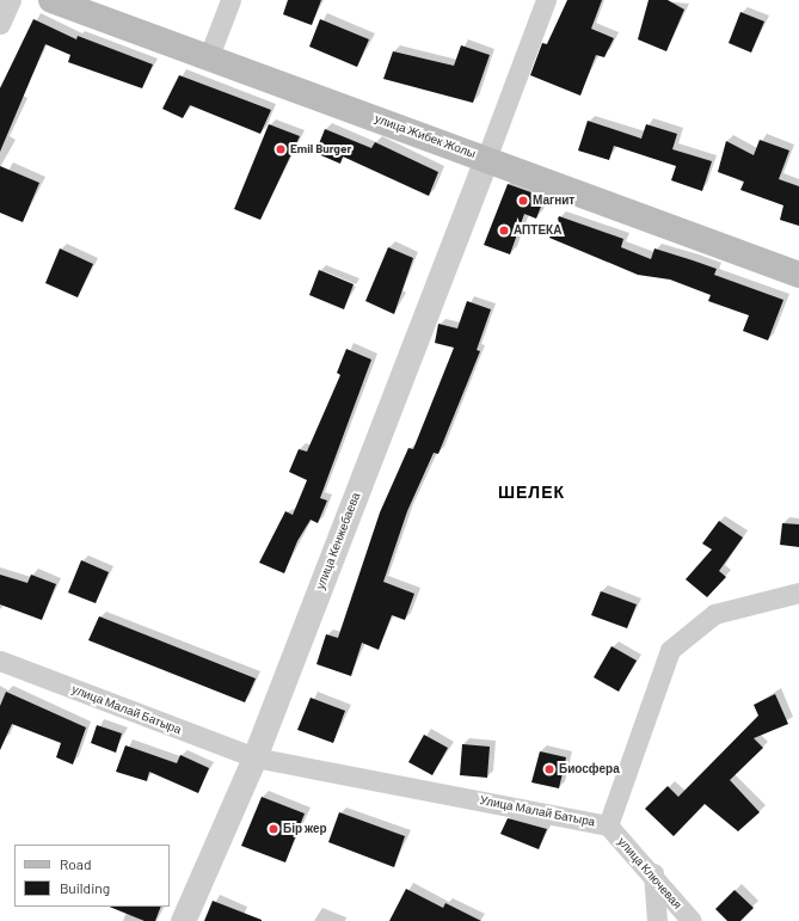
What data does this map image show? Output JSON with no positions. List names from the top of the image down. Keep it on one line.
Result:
{"streets":{"main road":["улица Жибек Жолы"],"street":["улица Кенжебаева","улица Малай Батыра","Улица Малай Батыра","улица Ключевая"]},"crossings":[["улица Жибек Жолы","улица Кенжебаева"],["улица Кенжебаева","улица Малай Батыра"],["улица Кенжебаева","Улица Малай Батыра"],["улица Малай Батыра","Улица Малай Батыра"],["Улица Малай Батыра","улица Ключевая"]],"districts":["ШЕЛЕК"],"places":["Emil Burger","Магнит","АПТЕКА","Биосфера","Бір жер"],"legend":["Road","Building"]}
